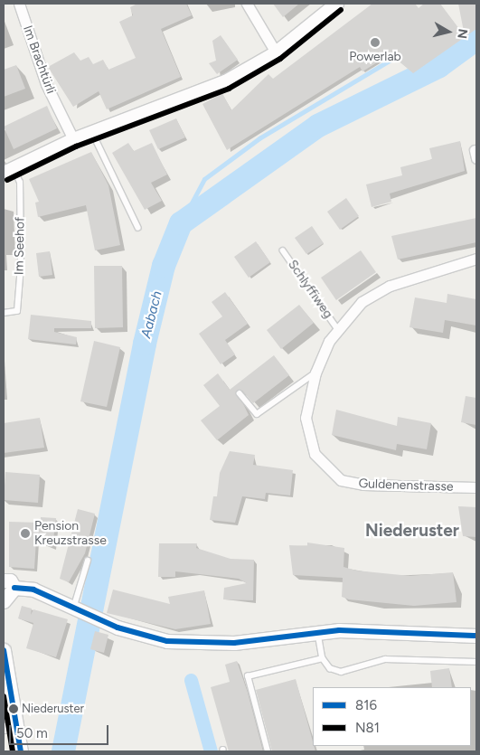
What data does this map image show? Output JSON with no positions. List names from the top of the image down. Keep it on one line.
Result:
{"streets":{"street":["Im Brachtürli","Guldenenstrasse"],"lane":["Im Seehof","Schlyffiweg"]},"crossings":[["Schlyffiweg","Guldenenstrasse"]],"districts":["Niederuster"],"water":["Aabach"],"places":["Powerlab","Pension Kreuzstrasse","Niederuster"],"lines":["transit line N81","transit line 816"],"legend":["816","N81"],"scale_bar":"50 m","north":"right"}
